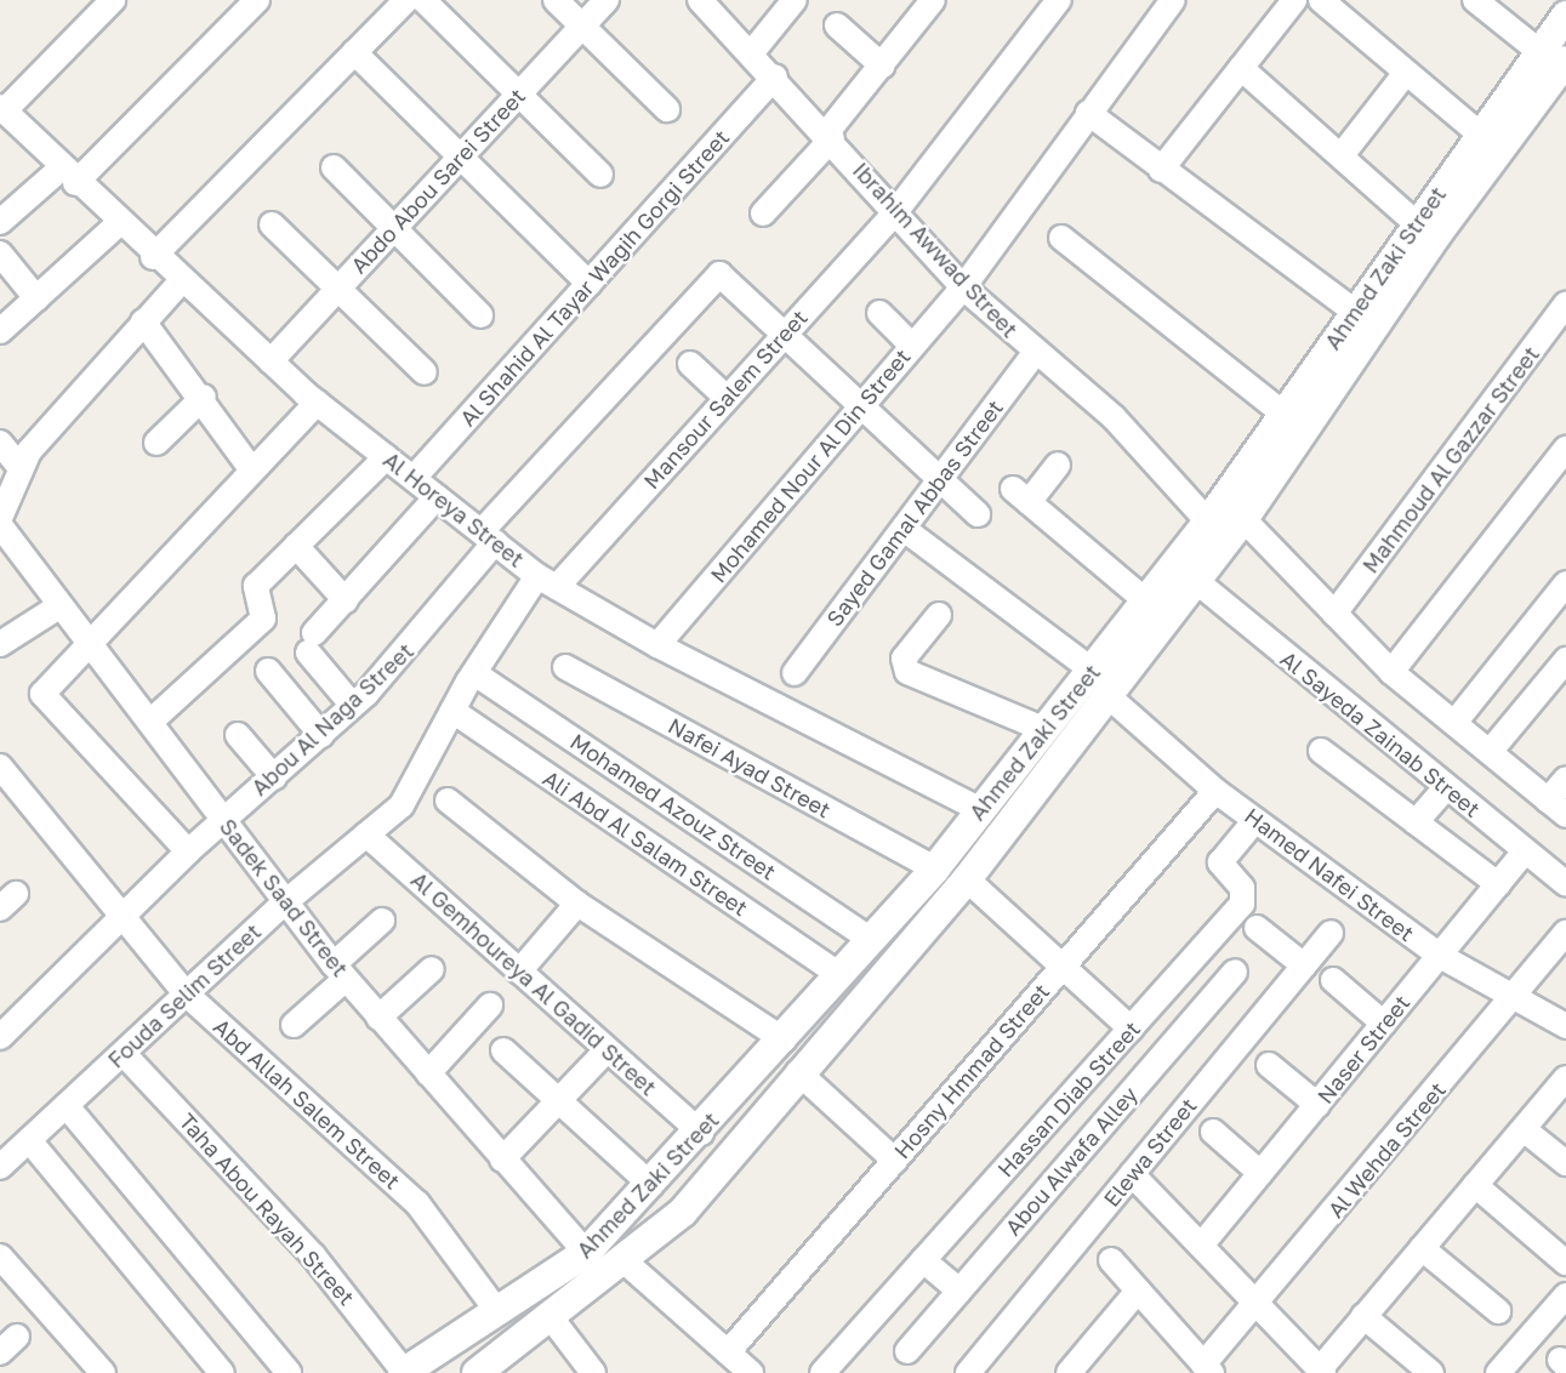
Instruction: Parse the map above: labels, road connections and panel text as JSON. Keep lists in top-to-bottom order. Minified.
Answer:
{"streets":{"street":["Abdo Abou Sarei Street","Ibrahim Awwad Street","Ahmed Zaki Street","Al Shahid Al Tayar Wagih Gorgi Street","Mansour Salem Street","Mahmoud Al Gazzar Street","Mohamed Nour Al Din Street","Al Horeya Street","Sayed Gamal Abbas Street","Abou Al Naga Street","Al Sayeda Zainab Street","Nafei Ayad Street","Mohamed Azouz Street","Ali Abd Al Salam Street","Hamed Nafei Street","Sadek Saad Street","Al Gemhoureya Al Gadid Street","Fouda Selim Street","Naser Street","Hosny Hmmad Street","Hassan Diab Street","Abd Allah Salem Street","Al Wehda Street","Elewa Street","Abou Alwafa Alley","Taha Abou Rayah Street"]},"crossings":[["Abdo Abou Sarei Street","Al Horeya Street"],["Ibrahim Awwad Street","Ahmed Zaki Street"],["Ibrahim Awwad Street","Al Shahid Al Tayar Wagih Gorgi Street"],["Ibrahim Awwad Street","Mansour Salem Street"],["Ibrahim Awwad Street","Mohamed Nour Al Din Street"],["Ibrahim Awwad Street","Sayed Gamal Abbas Street"],["Ahmed Zaki Street","Al Horeya Street"],["Ahmed Zaki Street","Al Sayeda Zainab Street"],["Ahmed Zaki Street","Nafei Ayad Street"],["Ahmed Zaki Street","Mohamed Azouz Street"],["Ahmed Zaki Street","Ali Abd Al Salam Street"],["Ahmed Zaki Street","Hamed Nafei Street"],["Ahmed Zaki Street","Sadek Saad Street"],["Ahmed Zaki Street","Al Gemhoureya Al Gadid Street"],["Ahmed Zaki Street","Abd Allah Salem Street"],["Ahmed Zaki Street","Taha Abou Rayah Street"],["Al Shahid Al Tayar Wagih Gorgi Street","Al Horeya Street"],["Mansour Salem Street","Al Horeya Street"],["Mansour Salem Street","Abou Al Naga Street"],["Mansour Salem Street","Fouda Selim Street"],["Mohamed Nour Al Din Street","Al Horeya Street"],["Al Horeya Street","Abou Al Naga Street"],["Al Horeya Street","Fouda Selim Street"],["Abou Al Naga Street","Sadek Saad Street"],["Abou Al Naga Street","Abd Allah Salem Street"],["Al Sayeda Zainab Street","Naser Street"],["Mohamed Azouz Street","Fouda Selim Street"],["Ali Abd Al Salam Street","Fouda Selim Street"],["Hamed Nafei Street","Naser Street"],["Hamed Nafei Street","Hosny Hmmad Street"],["Hamed Nafei Street","Hassan Diab Street"],["Hamed Nafei Street","Al Wehda Street"],["Sadek Saad Street","Fouda Selim Street"],["Al Gemhoureya Al Gadid Street","Fouda Selim Street"],["Fouda Selim Street","Abd Allah Salem Street"],["Fouda Selim Street","Taha Abou Rayah Street"]]}
